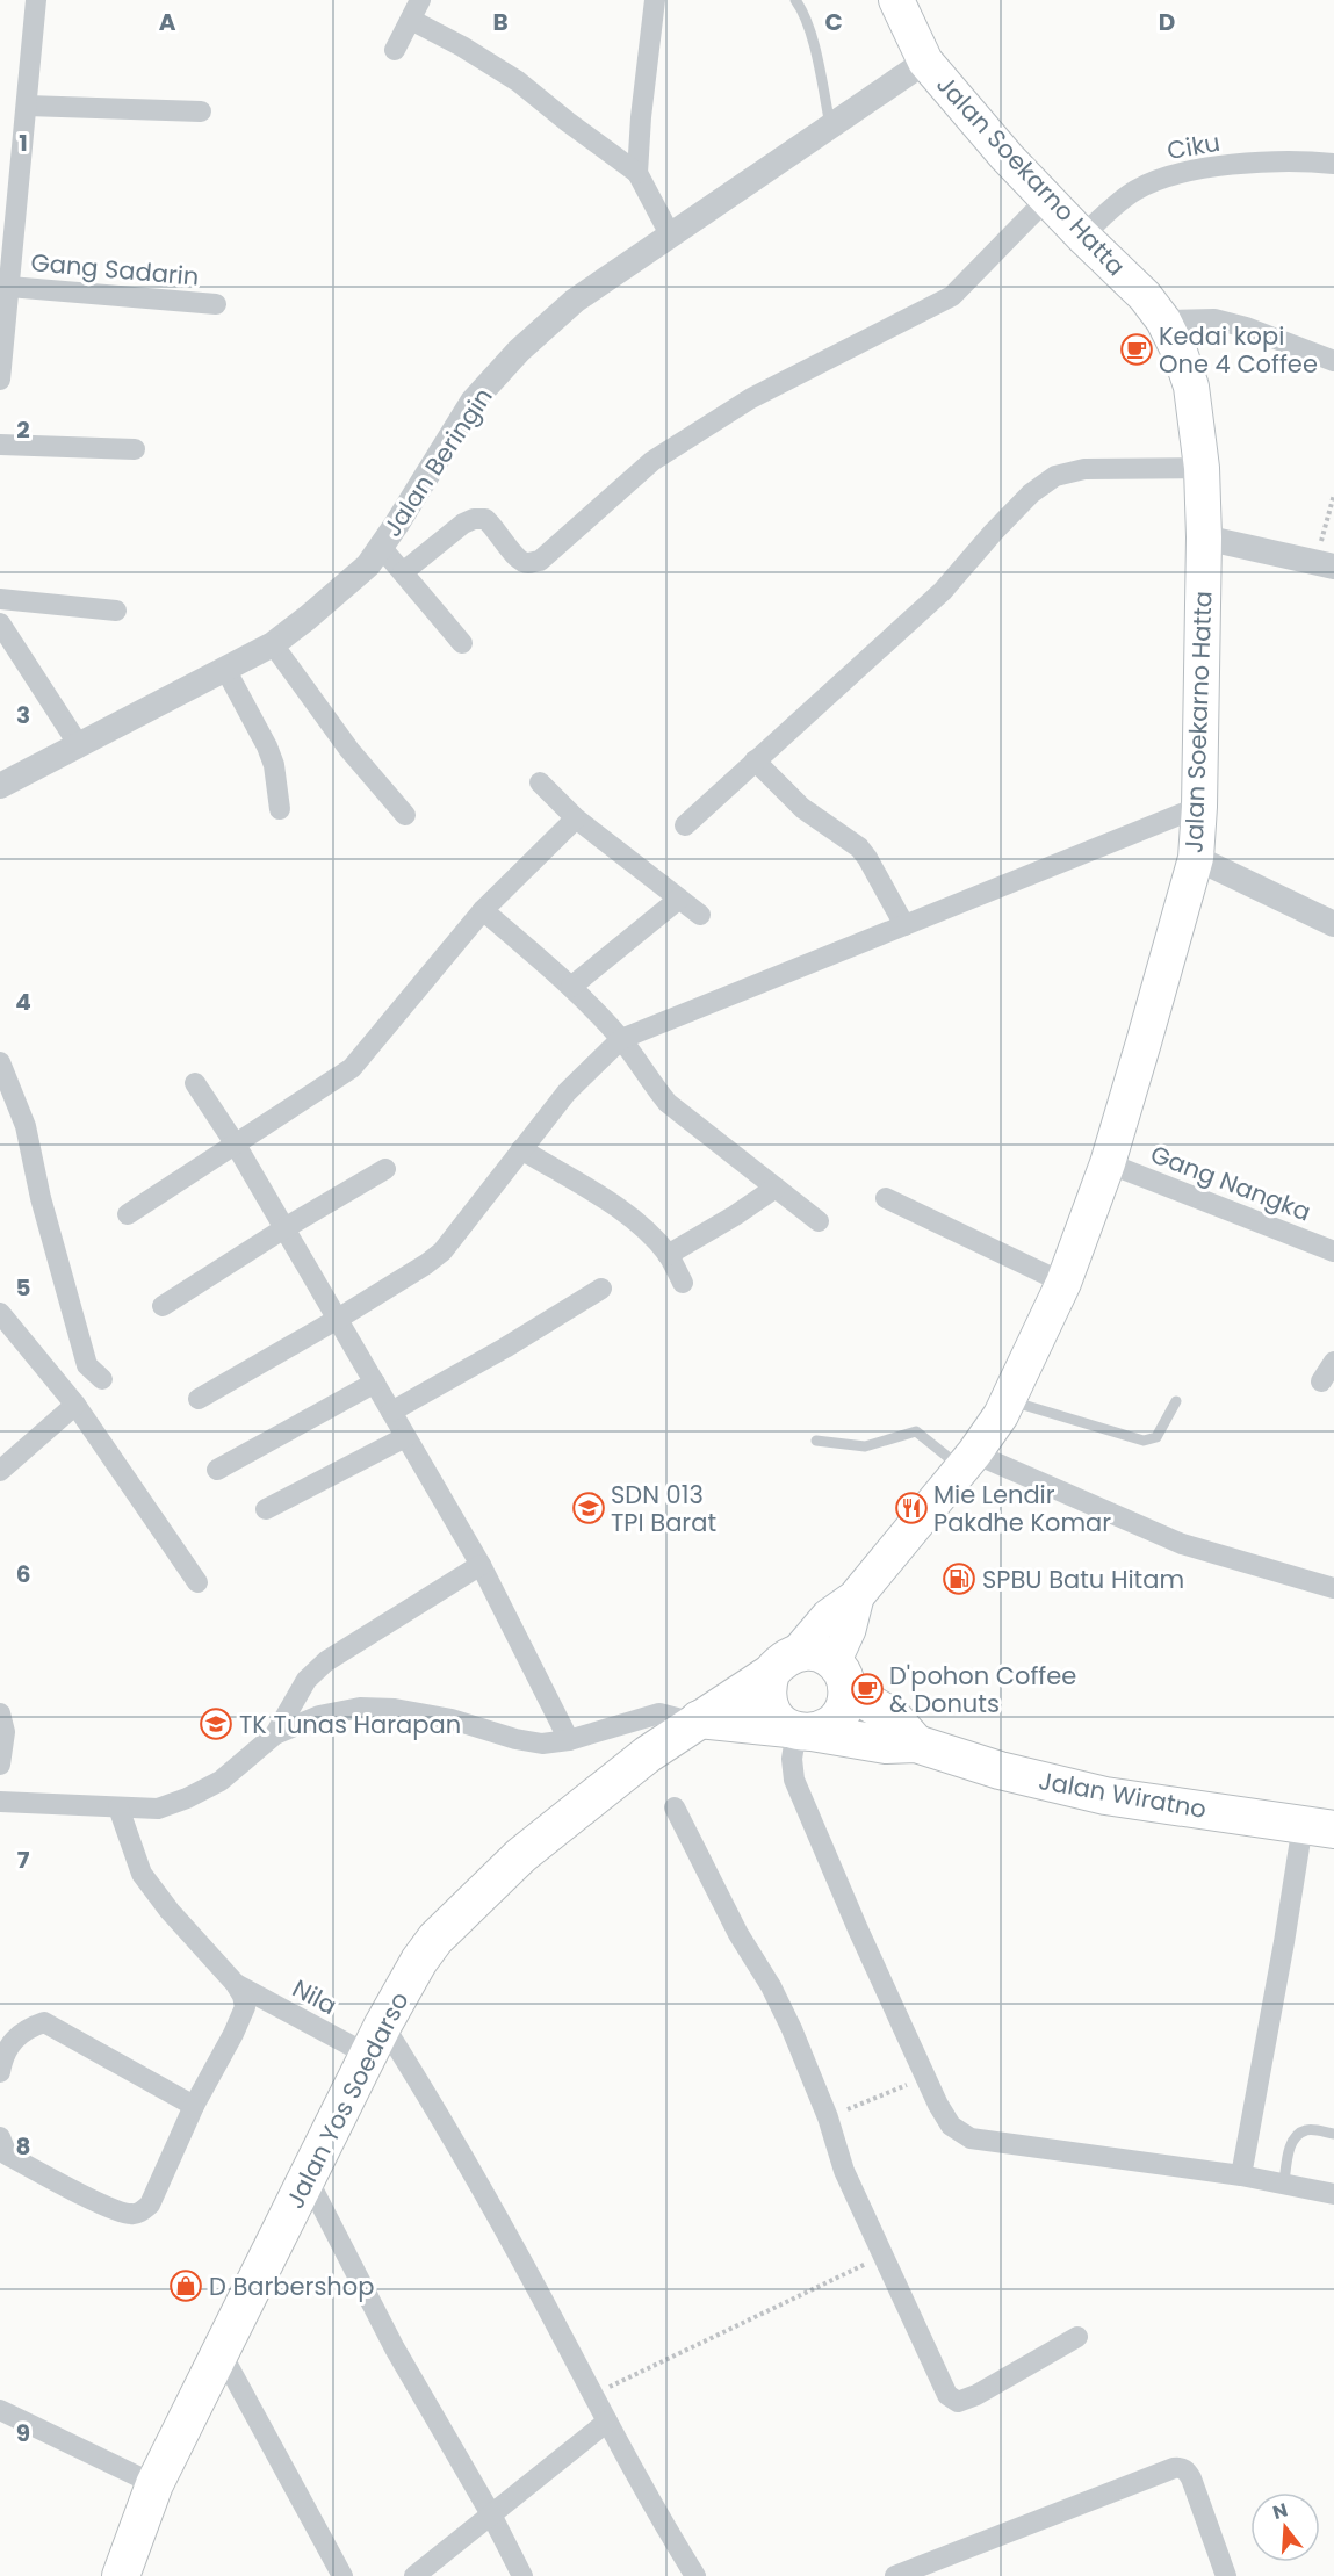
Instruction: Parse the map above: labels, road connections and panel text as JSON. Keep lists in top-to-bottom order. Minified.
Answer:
{"streets":{"highway":["Jalan Wiratno","Jalan Yos Soedarso"],"main road":["Jalan Soekarno Hatta"],"street":["Ciku","Gang Sadarin","Jalan Beringin","Gang Nangka","Nila"]},"crossings":[["Ciku","Jalan Soekarno Hatta"],["Jalan Soekarno Hatta","Jalan Beringin"],["Jalan Soekarno Hatta","Gang Nangka"],["Jalan Soekarno Hatta","Jalan Wiratno"],["Jalan Soekarno Hatta","Jalan Yos Soedarso"],["Jalan Wiratno","Jalan Yos Soedarso"],["Nila","Jalan Yos Soedarso"]],"places":{"cafe":["Kedai kopi One 4 Coffee","D'pohon Coffee & Donuts"],"school or university":["SDN 013 TPI Barat","TK Tunas Harapan"],"restaurant":["Mie Lendir Pakdhe Komar"],"fuel station":["SPBU Batu Hitam"],"shop":["D Barbershop"]},"north":"top","grid":{"columns":["A","B","C","D"],"rows":["1","2","3","4","5","6","7","8","9"]}}
